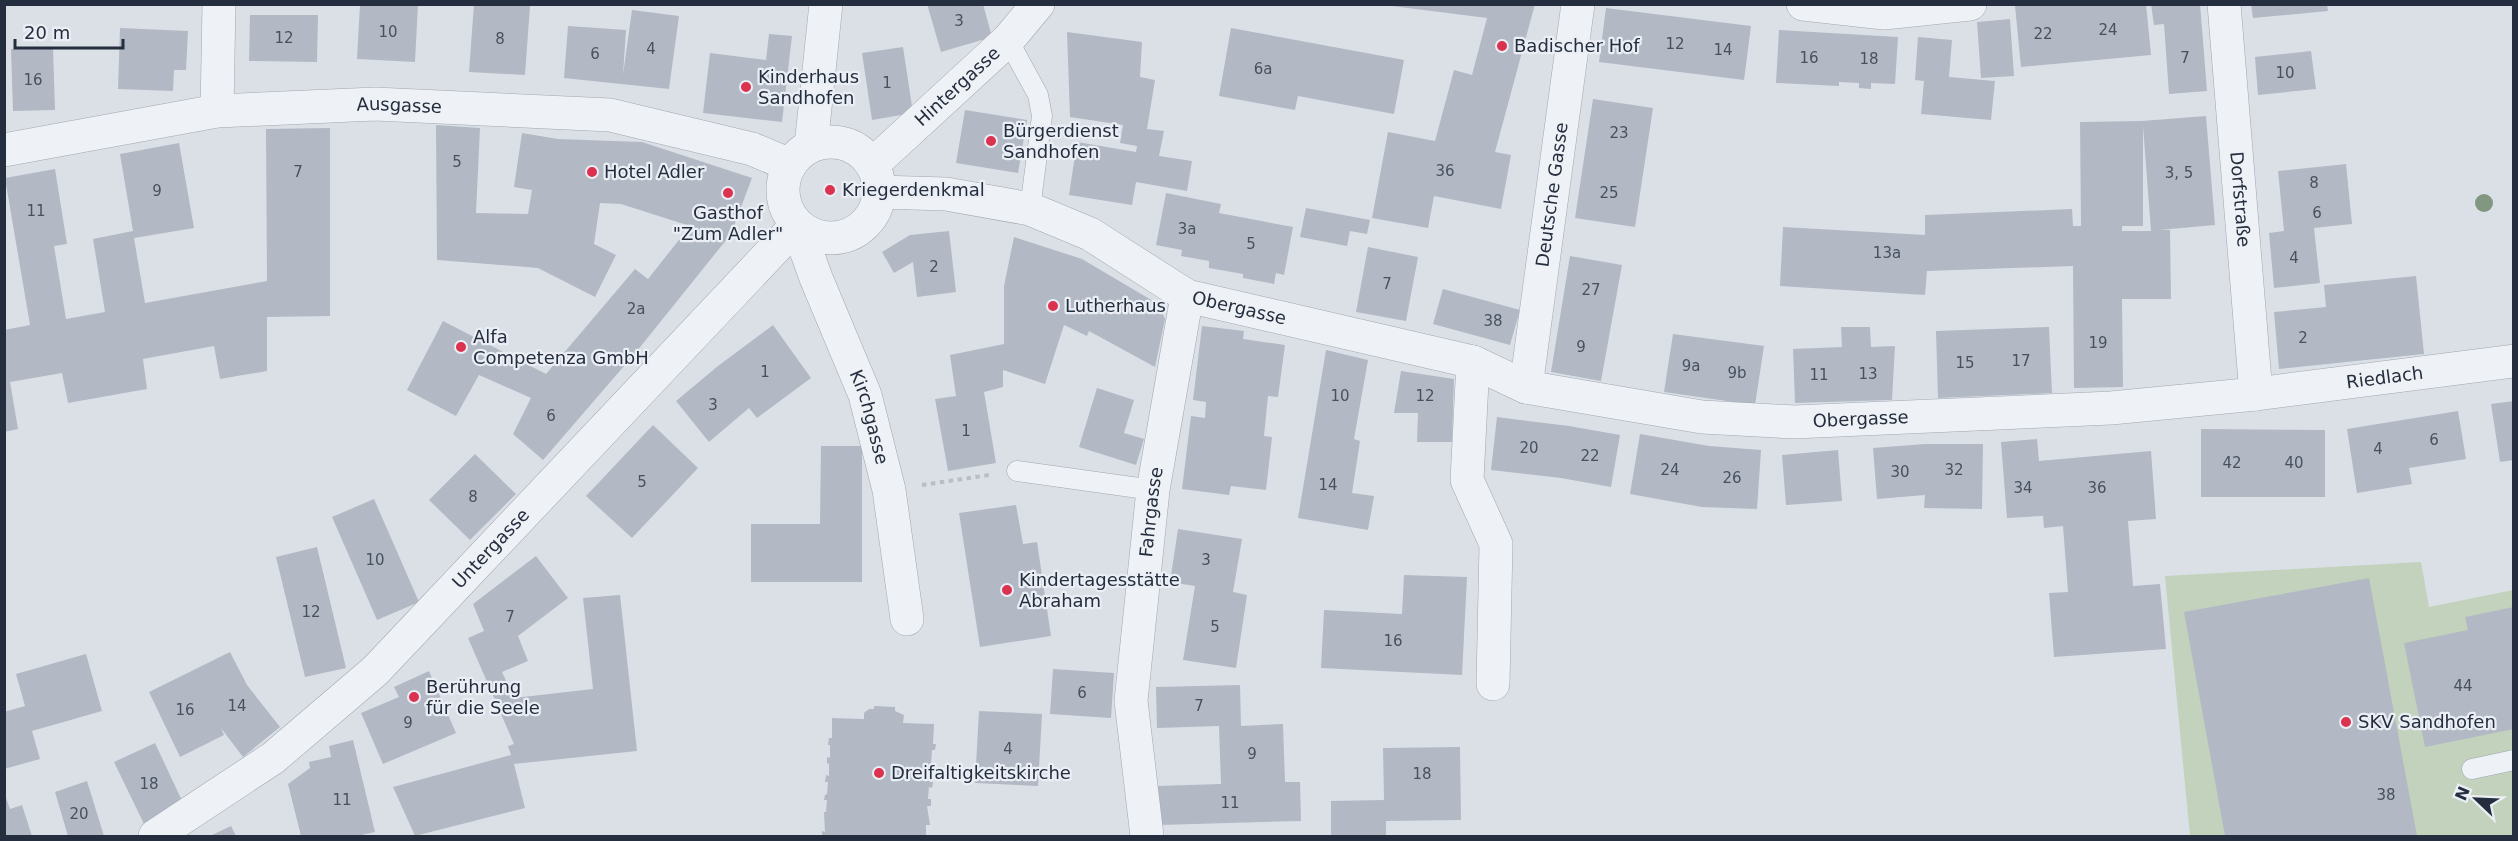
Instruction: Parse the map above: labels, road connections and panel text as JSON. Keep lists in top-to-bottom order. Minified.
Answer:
{"streets":{"street":["Hintergasse","Ausgasse","Deutsche Gasse","Dorfstraße","Obergasse","Riedlach","Kirchgasse","Fahrgasse","Untergasse"]},"crossings":[["Hintergasse","Ausgasse"],["Hintergasse","Obergasse"],["Hintergasse","Kirchgasse"],["Hintergasse","Untergasse"],["Ausgasse","Obergasse"],["Ausgasse","Kirchgasse"],["Ausgasse","Untergasse"],["Deutsche Gasse","Obergasse"],["Dorfstraße","Obergasse"],["Dorfstraße","Riedlach"],["Obergasse","Riedlach"],["Obergasse","Kirchgasse"],["Obergasse","Fahrgasse"],["Obergasse","Untergasse"],["Kirchgasse","Untergasse"]],"places":["Badischer Hof","Kinderhaus Sandhofen","Bürgerdienst Sandhofen","Hotel Adler","Kriegerdenkmal","Gasthof \"Zum Adler\"","Lutherhaus","Alfa Competenza GmbH","Kindertagesstätte Abraham","Berührung für die Seele","SKV Sandhofen","Dreifaltigkeitskirche"],"house_numbers":["3","24","10","22","12","8","12","4","14","6","16","7","18","6a","10","16","1","23","5","36","7","3, 5","8","9","25","11","6","3a","5","13a","4","2","7","27","2a","38","2","19","9","17","15","9a","1","9b","13","11","10","12","3","6","1","6","20","4","22","42","40","24","32","30","26","5","14","34","36","8","10","3","12","7","5","16","44","6","14","7","16","9","4","9","18","18","38","11","11","20"],"scale_bar":"20 m","north":"top left"}
